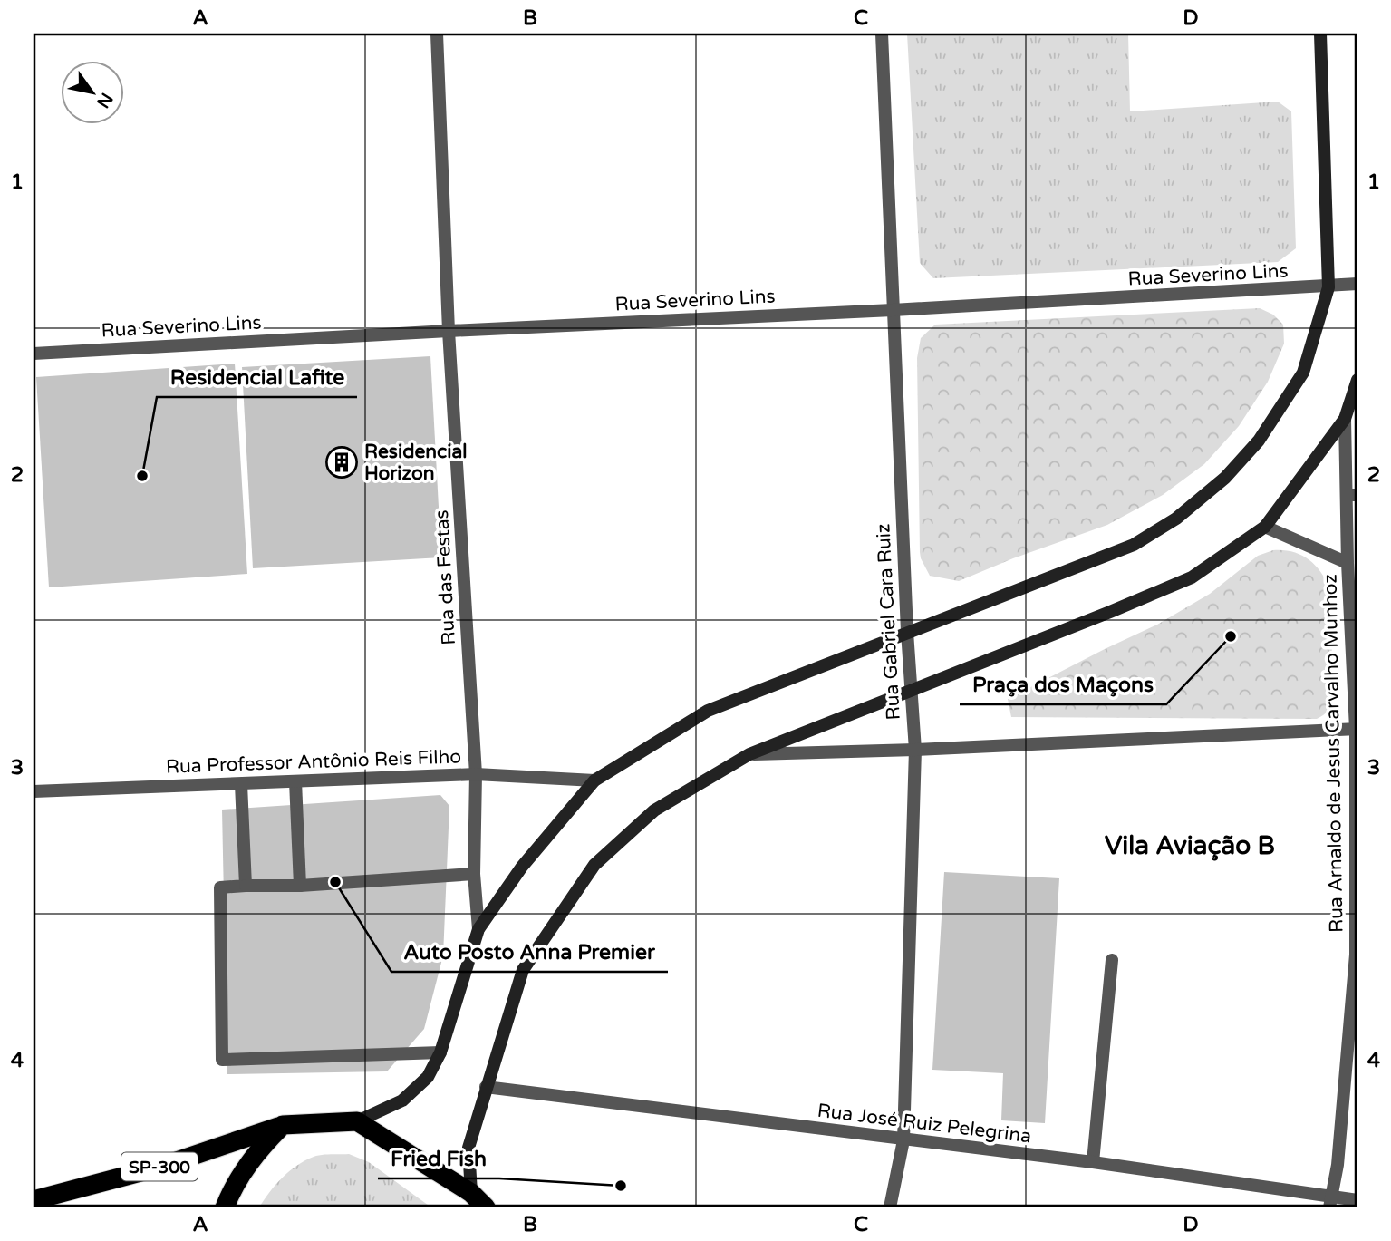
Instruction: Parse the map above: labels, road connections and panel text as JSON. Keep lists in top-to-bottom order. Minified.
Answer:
{"streets":{"highway":["SP-300"],"street":["Rua Severino Lins","Rua das Festas","Rua Gabriel Cara Ruiz","Rua Arnaldo de Jesus Carvalho Munhoz","Rua Professor Antônio Reis Filho","Rua José Ruiz Pelegrina"]},"crossings":[["Rua Severino Lins","Rua das Festas"],["Rua Severino Lins","Rua Gabriel Cara Ruiz"],["Rua das Festas","Rua Professor Antônio Reis Filho"],["Rua Gabriel Cara Ruiz","Rua José Ruiz Pelegrina"],["Rua Arnaldo de Jesus Carvalho Munhoz","Rua José Ruiz Pelegrina"]],"districts":["Vila Aviação B"],"places":{"building":["Residencial Horizon"],"other":["Residencial Lafite","Praça dos Maçons","Auto Posto Anna Premier","Fried Fish"]},"north":"bottom right","grid":{"columns":["A","B","C","D"],"rows":["1","2","3","4"]}}
